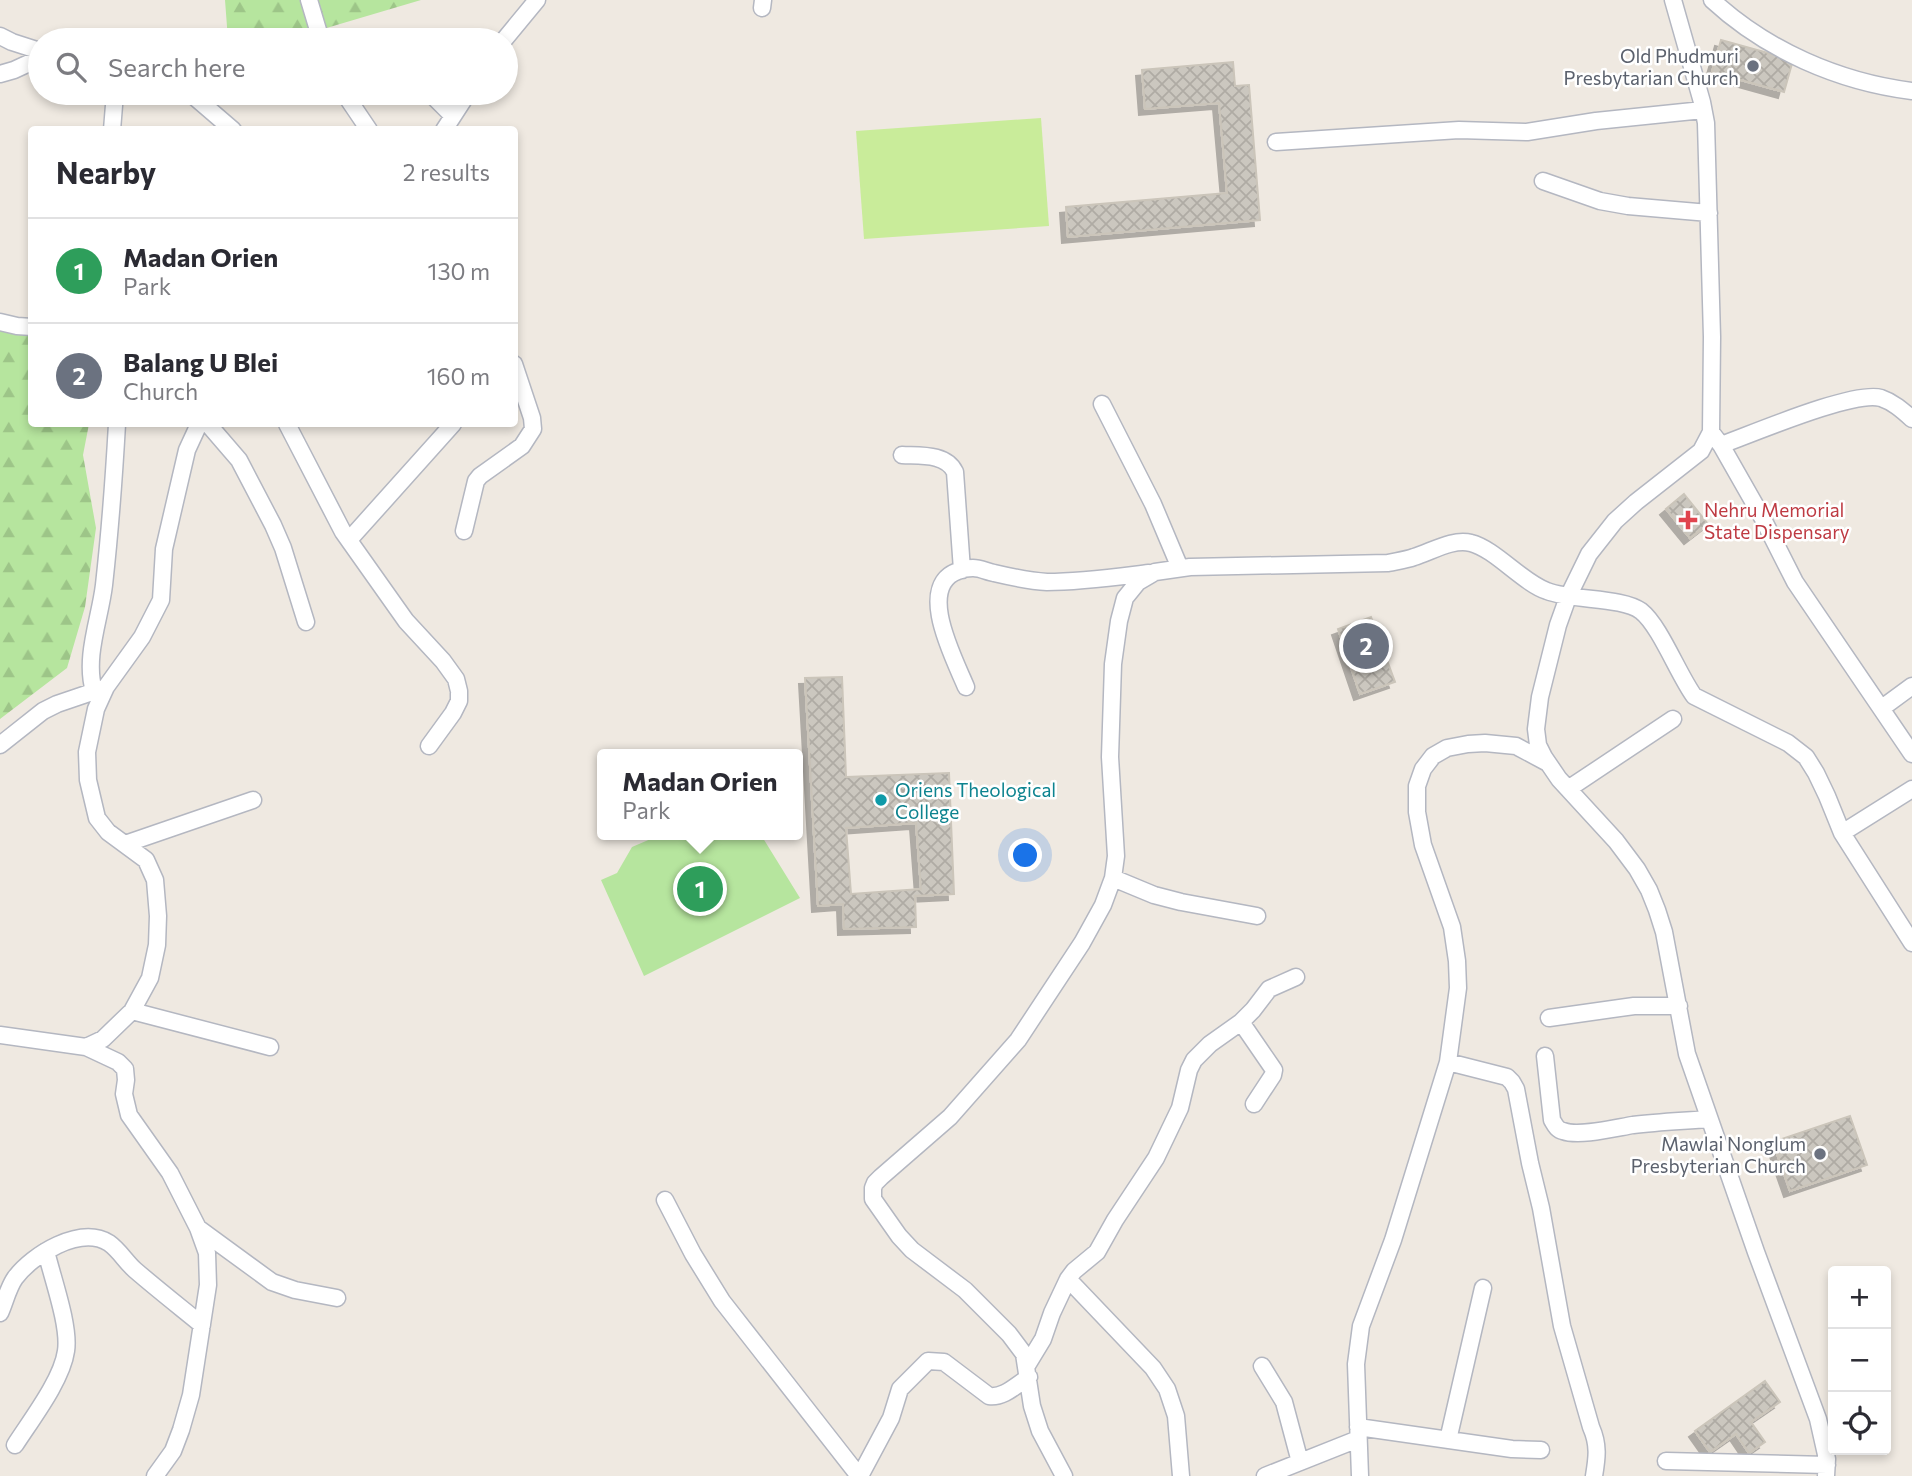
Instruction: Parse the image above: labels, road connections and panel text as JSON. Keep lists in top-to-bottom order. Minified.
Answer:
{"places":{"other":["Old Phudmuri Presbytarian Church","Oriens Theological College","Mawlai Nonglum Presbyterian Church"],"health":["Nehru Memorial State Dispensary"]},"page":{"search":"Search here","heading":["Nearby","2 results"],"list":[{"mark":"1","name":"Madan Orien","note":"Park","value":"130 m"},{"mark":"2","name":"Balang U Blei","note":"Church","value":"160 m"}],"pins":["2","1"],"popup":["Madan Orien","Park"],"map_buttons":["+","−"]}}
